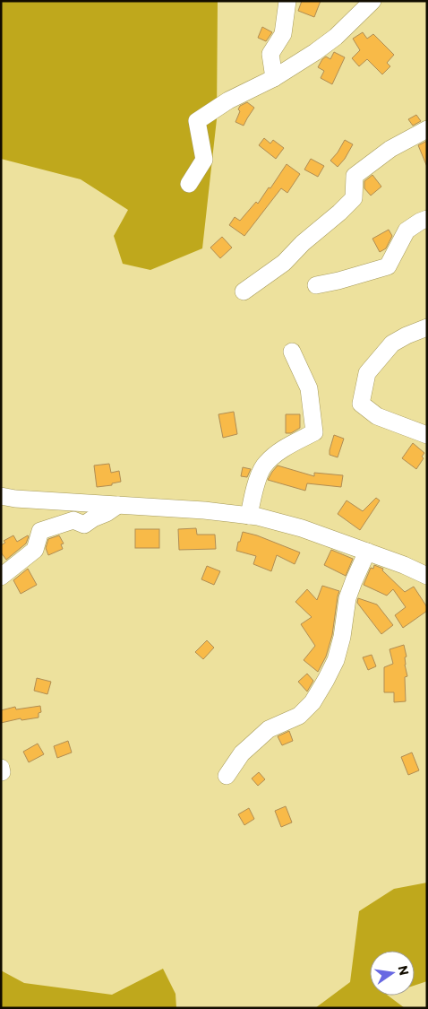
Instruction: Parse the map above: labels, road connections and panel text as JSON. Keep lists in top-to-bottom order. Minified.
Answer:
{"north":"right"}
